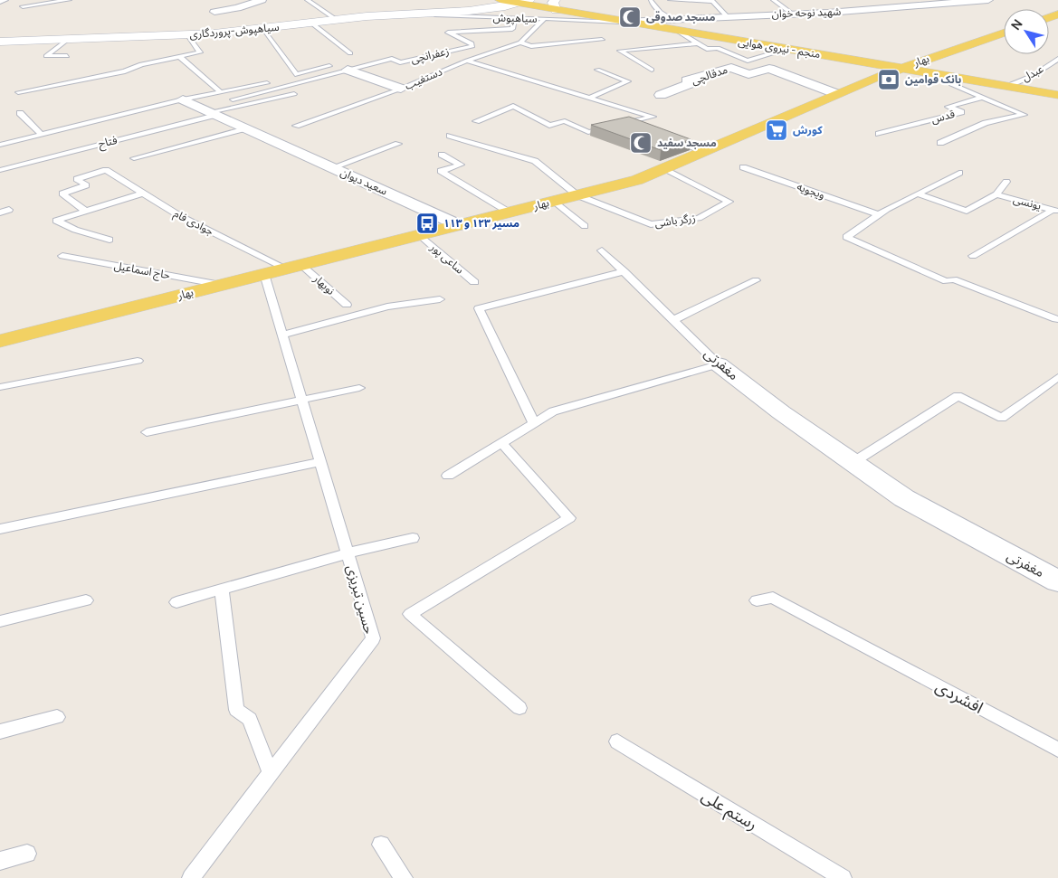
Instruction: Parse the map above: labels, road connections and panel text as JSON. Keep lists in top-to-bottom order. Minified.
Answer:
{"streets":{"main road":["منجم - نیروی هوایی","بهار"],"street":["شهید نوحه خوان","سیاهپوش-پروردگاری","مدقالچی","سعید دیوان","مغفرتی"],"lane":["سیاهپوش","زعفرانچی","عبدل","دستغیب","قدس","فتاح","ویجویه","یونسی","زرگر باشی","جوادی فام","ساعی پور","حاج اسماعیل","نوبهار","حسین تبریزی","افشردی","رستم علی"]},"crossings":[["شهید نوحه خوان","سیاهپوش"],["شهید نوحه خوان","منجم - نیروی هوایی"],["سیاهپوش","سیاهپوش-پروردگاری"],["سیاهپوش","منجم - نیروی هوایی"],["سیاهپوش","زعفرانچی"],["سیاهپوش","دستغیب"],["سیاهپوش-پروردگاری","منجم - نیروی هوایی"],["منجم - نیروی هوایی","بهار"],["منجم - نیروی هوایی","عبدل"],["بهار","مدقالچی"],["بهار","سعید دیوان"],["بهار","زرگر باشی"],["بهار","جوادی فام"],["بهار","ساعی پور"],["بهار","حاج اسماعیل"],["بهار","نوبهار"],["بهار","حسین تبریزی"],["فتاح","سعید دیوان"],["جوادی فام","نوبهار"]],"places":{"mosque":["مسجد صدوقی","مسجد سفید"],"bank":["بانک قوامین"],"supermarket":["کورش"],"bus stop":["مسیر ۱۲۳ و ۱۱۳"]},"north":"top left"}
